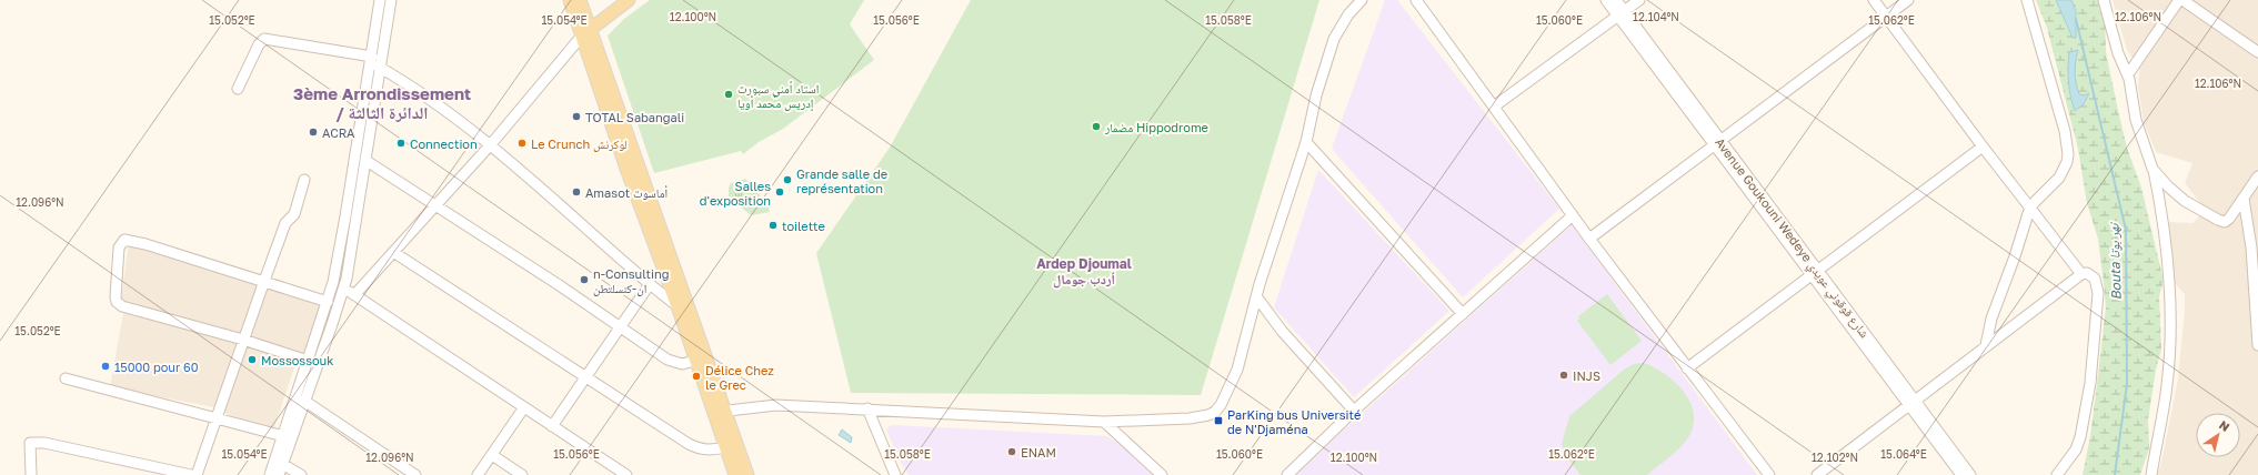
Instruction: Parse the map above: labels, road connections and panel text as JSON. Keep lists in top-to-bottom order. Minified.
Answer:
{"streets":{"street":["Avenue Goukouni Wedeye شارع قوقوني عويدي"]},"districts":["3ème Arrondissement / الدائرة الثالثة","Ardep Djoumal أردب جومال"],"water":["Bouta نهر بوتا"],"places":{"other":["استاد أمني سبورت إدريس محمد أويا","TOTAL Sabangali","مضمار Hippodrome","ACRA","Connection","Le Crunch لوكرنش","Grande salle de représentation","Amasot أماسوت","Salles d'exposition","toilette","n-Consulting ان-كنسلتطن","Mossossouk","15000 pour 60","INJS","Délice Chez le Grec","ENAM"],"transit":["ParKing bus Université de N'Djaména"]},"north":"top right","coordinates":["12.106°N","12.100°N","12.104°N","15.052°E","15.054°E","15.056°E","15.058°E","15.060°E","15.062°E","12.096°N","15.064°E","12.102°N"]}
